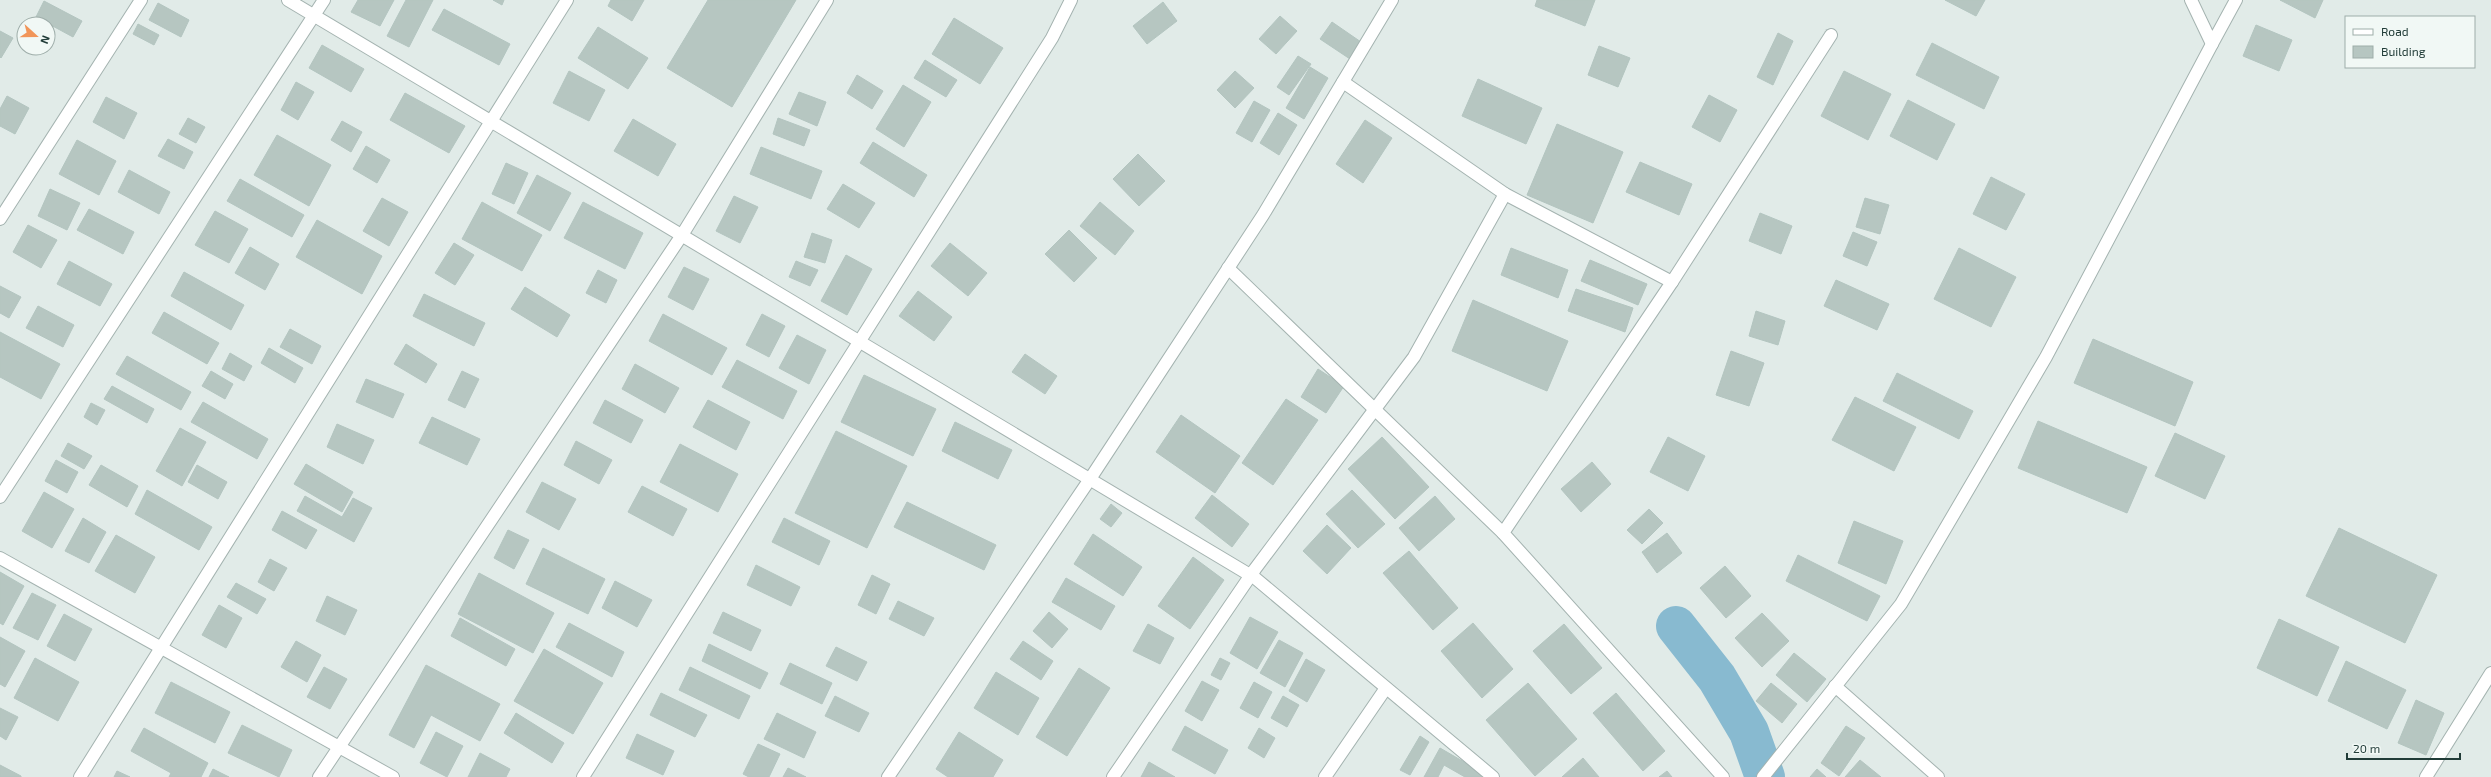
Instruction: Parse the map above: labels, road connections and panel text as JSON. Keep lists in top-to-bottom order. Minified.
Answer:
{"legend":["Road","Building"],"scale_bar":"20 m","north":"right"}
